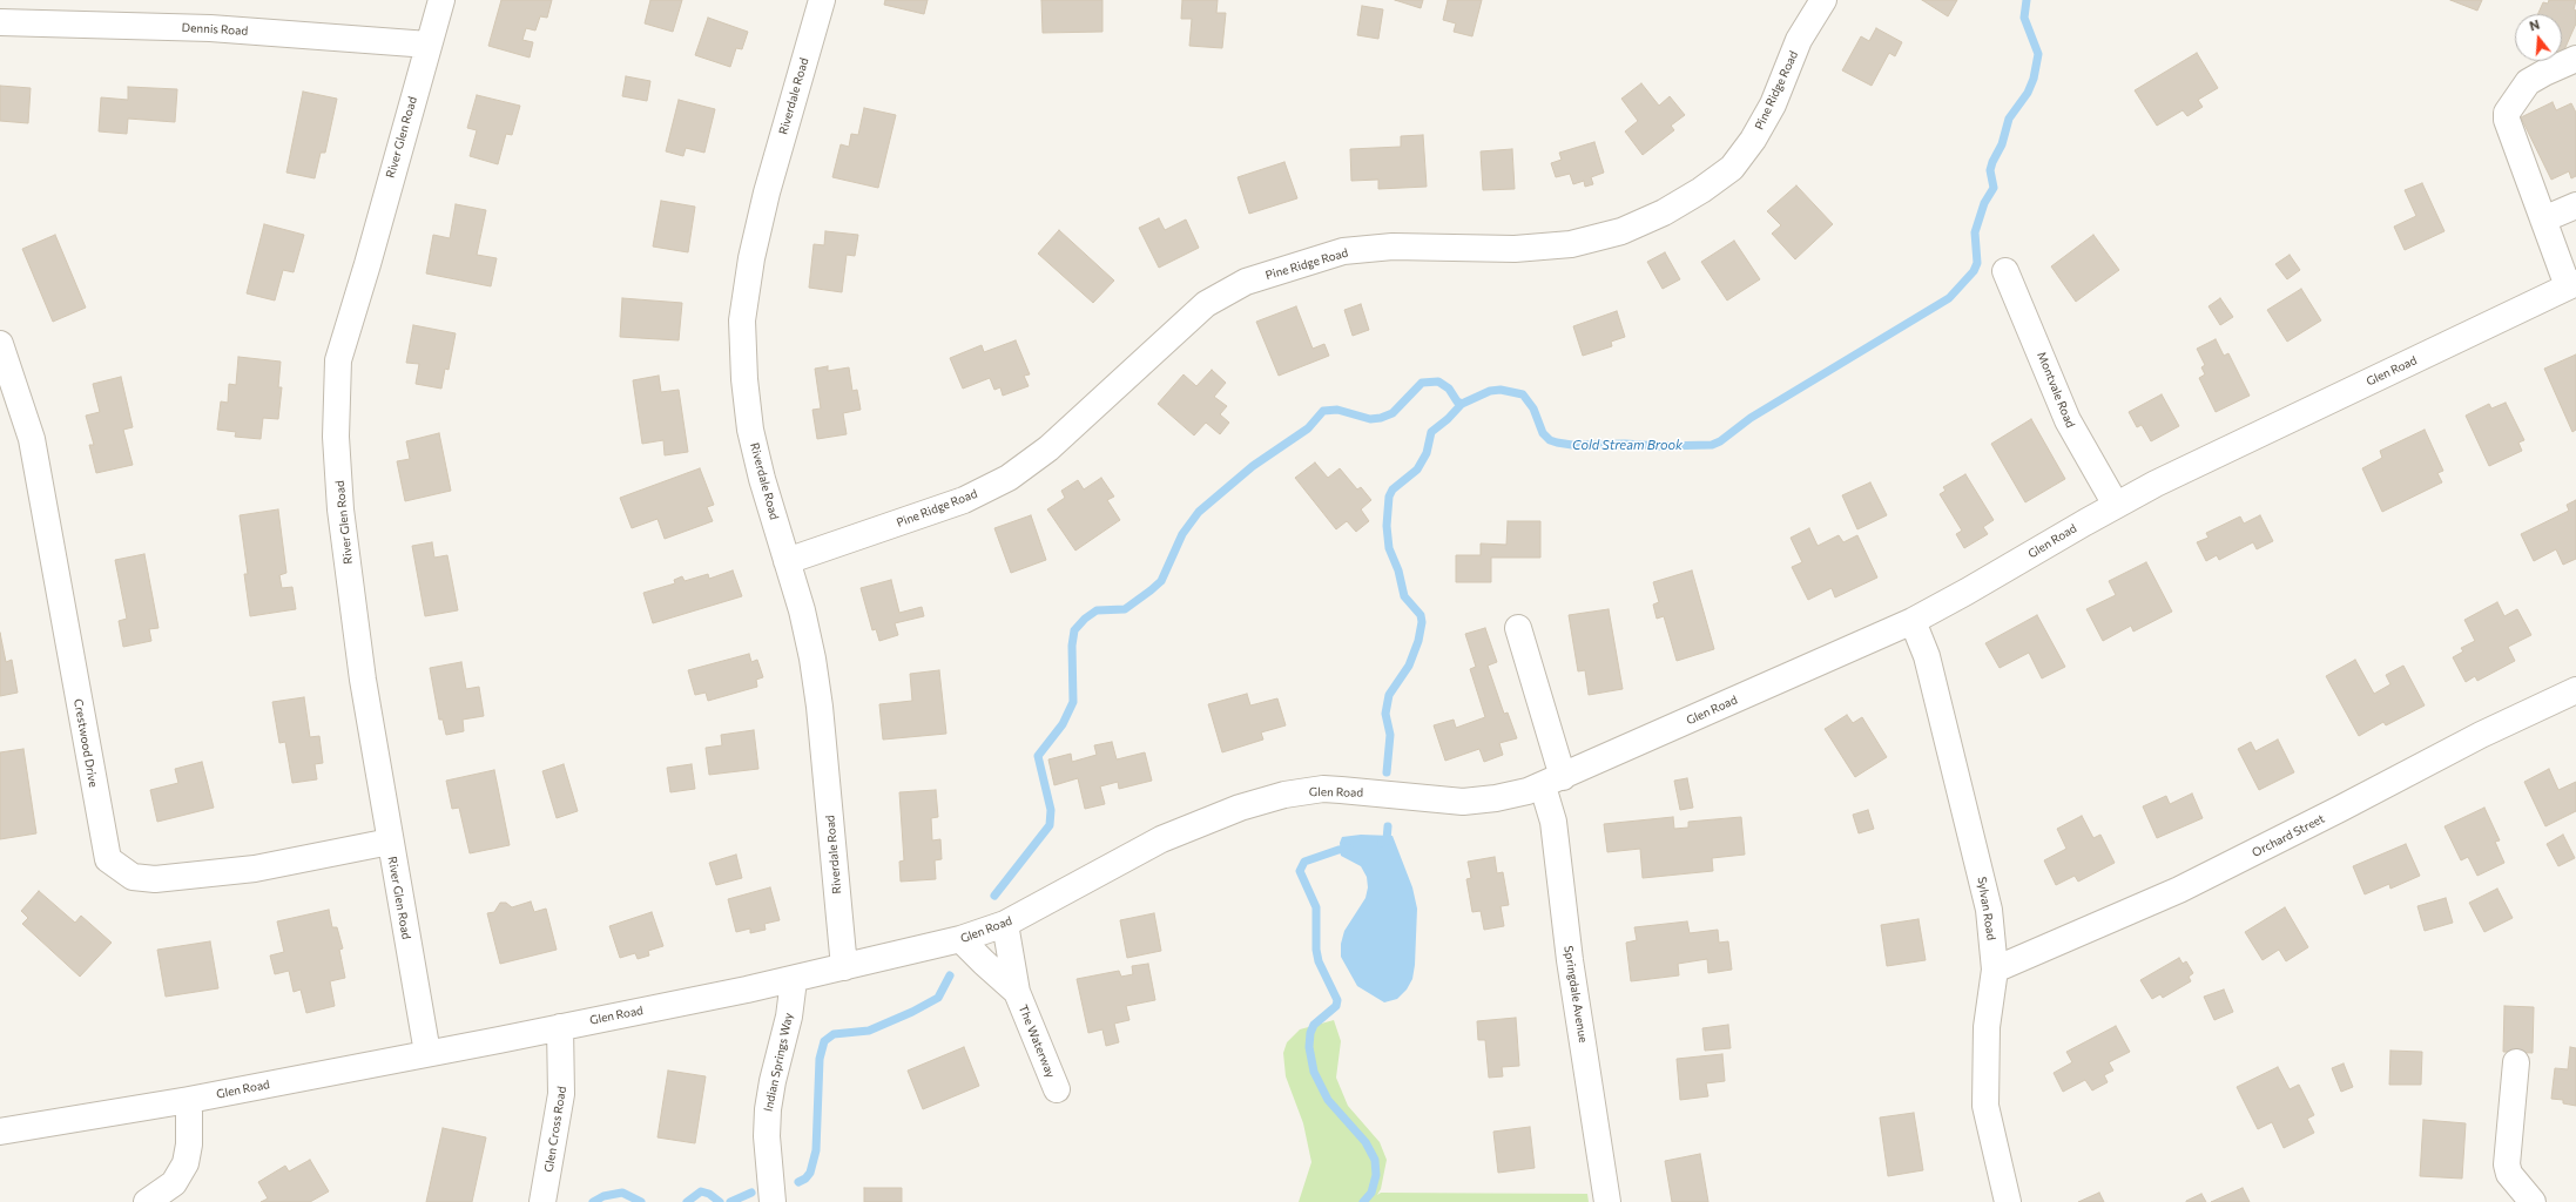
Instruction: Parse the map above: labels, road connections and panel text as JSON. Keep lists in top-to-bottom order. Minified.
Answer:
{"streets":{"street":["Dennis Road","Pine Ridge Road","Riverdale Road","River Glen Road","Glen Road","Montvale Road","Crestwood Drive","Orchard Street","Sylvan Road","Springdale Avenue","The Waterway","Indian Springs Way","Glen Cross Road"]},"crossings":[["Dennis Road","River Glen Road"],["Pine Ridge Road","Riverdale Road"],["Riverdale Road","Glen Road"],["River Glen Road","Glen Road"],["River Glen Road","Crestwood Drive"],["Glen Road","Montvale Road"],["Glen Road","Sylvan Road"],["Glen Road","Springdale Avenue"],["Glen Road","The Waterway"],["Glen Road","Indian Springs Way"],["Glen Road","Glen Cross Road"],["Orchard Street","Sylvan Road"]],"water":["Cold Stream Brook"],"north":"top"}
